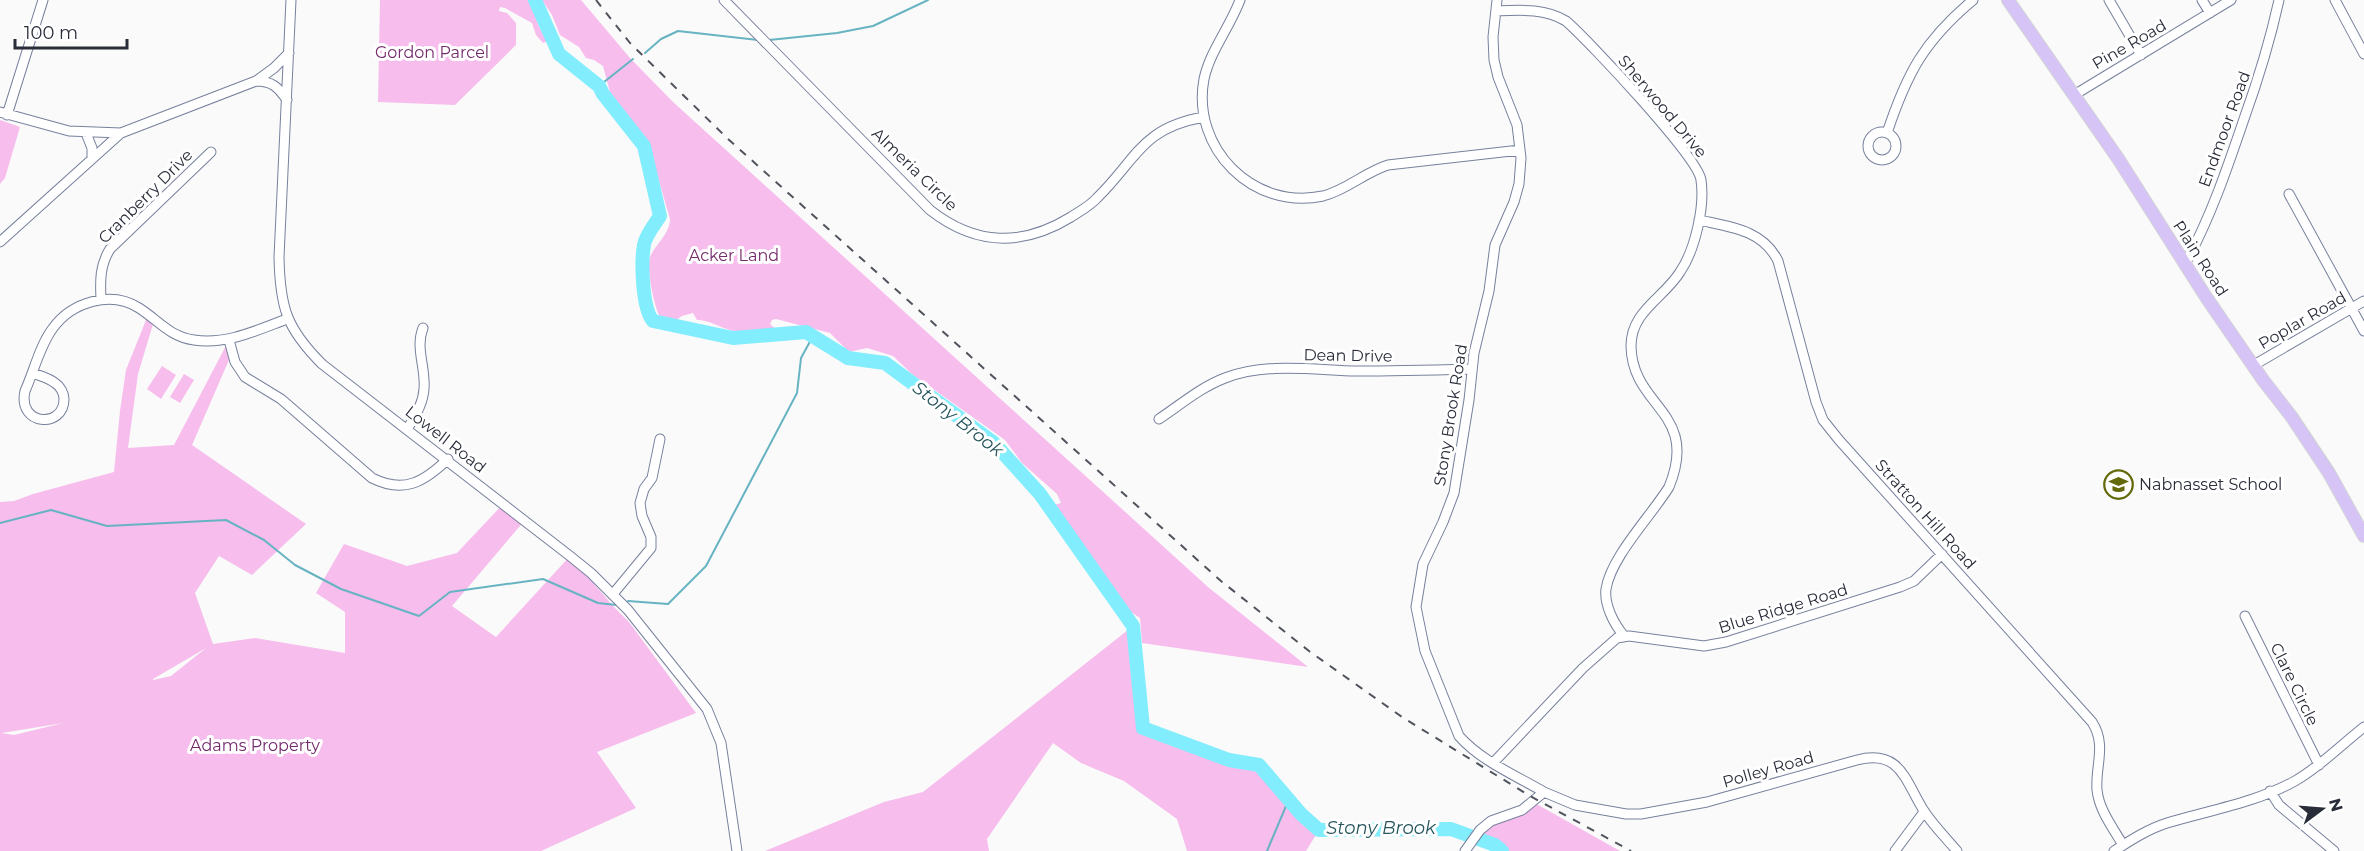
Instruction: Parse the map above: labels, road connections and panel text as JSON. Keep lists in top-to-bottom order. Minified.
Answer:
{"streets":{"main road":["Plain Road"],"street":["Pine Road","Sherwood Drive","Endmoor Road","Almeria Circle","Cranberry Drive","Poplar Road","Dean Drive","Stony Brook Road","Lowell Road","Stratton Hill Road","Blue Ridge Road","Clare Circle","Polley Road"]},"crossings":[["Pine Road","Plain Road"],["Sherwood Drive","Stony Brook Road"],["Sherwood Drive","Stratton Hill Road"],["Sherwood Drive","Blue Ridge Road"],["Endmoor Road","Plain Road"],["Plain Road","Poplar Road"],["Dean Drive","Stony Brook Road"],["Stony Brook Road","Polley Road"],["Stratton Hill Road","Blue Ridge Road"]],"water":["Stony Brook"],"parks":["Gordon Parcel","Acker Land","Adams Property"],"places":{"school or university":["Nabnasset School"]},"scale_bar":"100 m","north":"right"}
